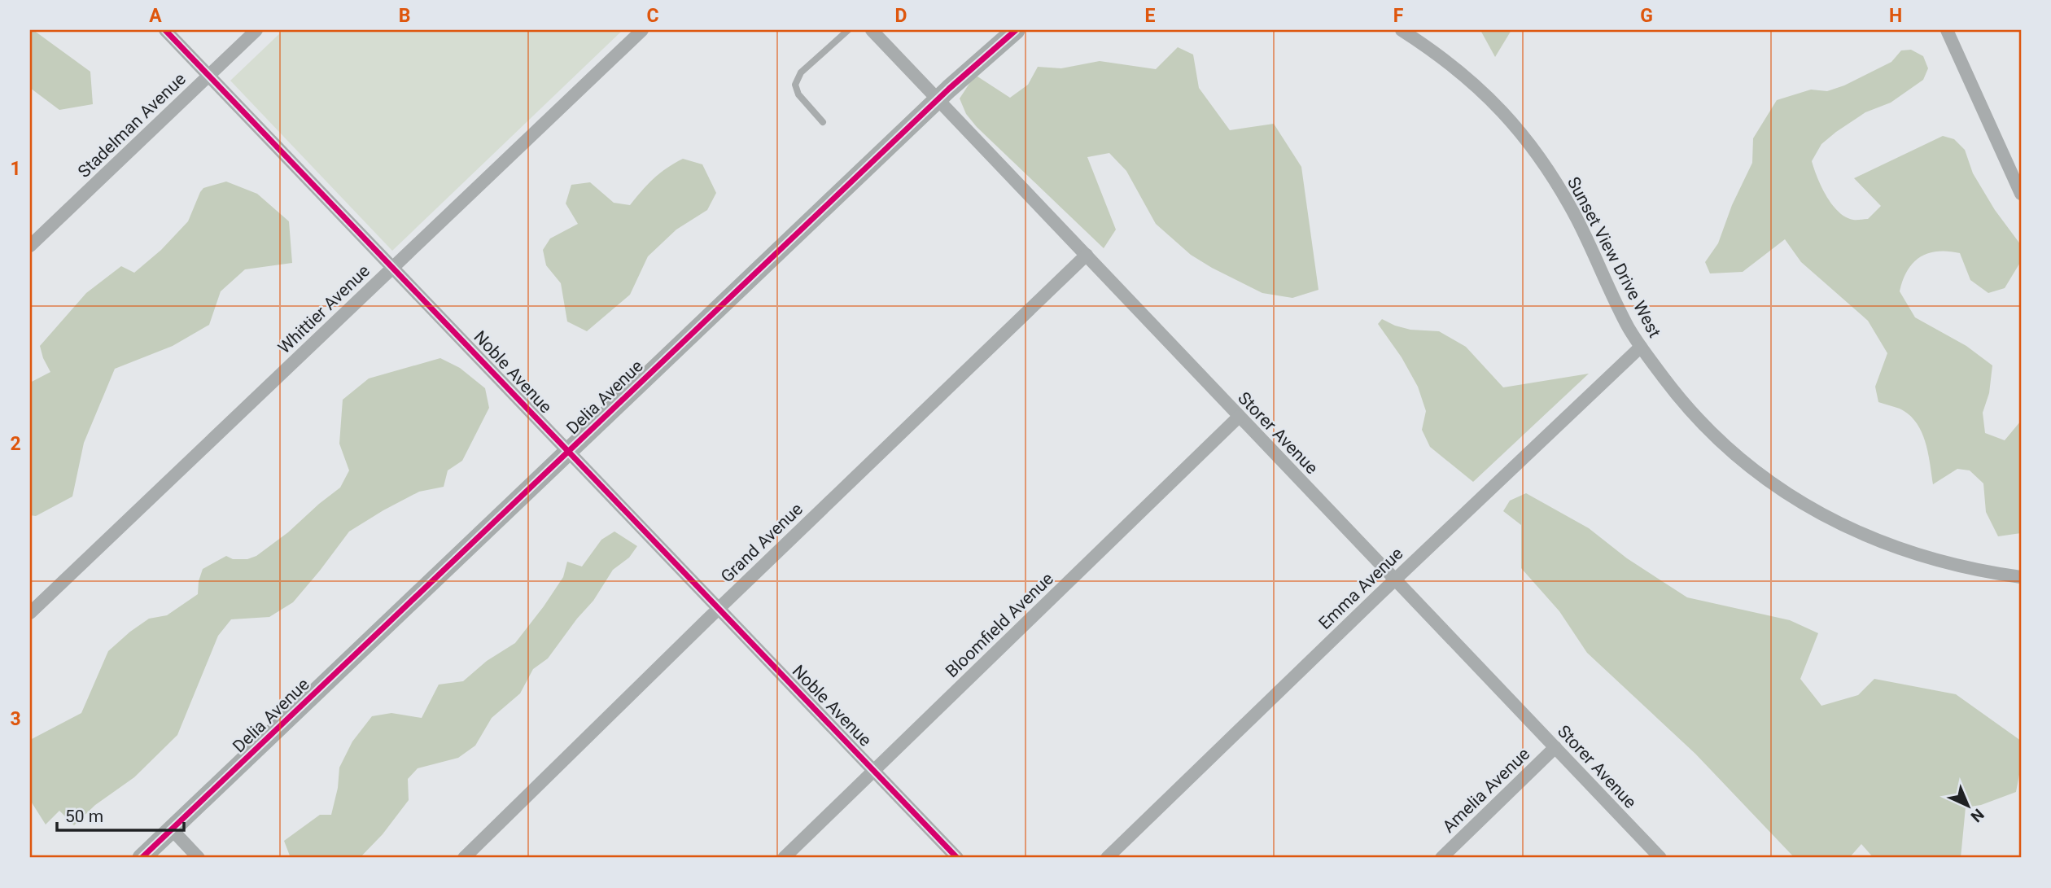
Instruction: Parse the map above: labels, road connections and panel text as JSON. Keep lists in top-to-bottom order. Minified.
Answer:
{"streets":{"street":["Stadelman Avenue","Sunset View Drive West","Whittier Avenue","Noble Avenue","Delia Avenue","Storer Avenue","Grand Avenue","Emma Avenue","Bloomfield Avenue","Amelia Avenue"]},"crossings":[["Stadelman Avenue","Noble Avenue"],["Sunset View Drive West","Emma Avenue"],["Whittier Avenue","Noble Avenue"],["Noble Avenue","Delia Avenue"],["Noble Avenue","Grand Avenue"],["Noble Avenue","Bloomfield Avenue"],["Delia Avenue","Storer Avenue"],["Storer Avenue","Grand Avenue"],["Storer Avenue","Emma Avenue"],["Storer Avenue","Bloomfield Avenue"],["Storer Avenue","Amelia Avenue"]],"scale_bar":"50 m","north":"bottom right","grid":{"columns":["A","B","C","D","E","F","G","H"],"rows":["1","2","3"]}}
